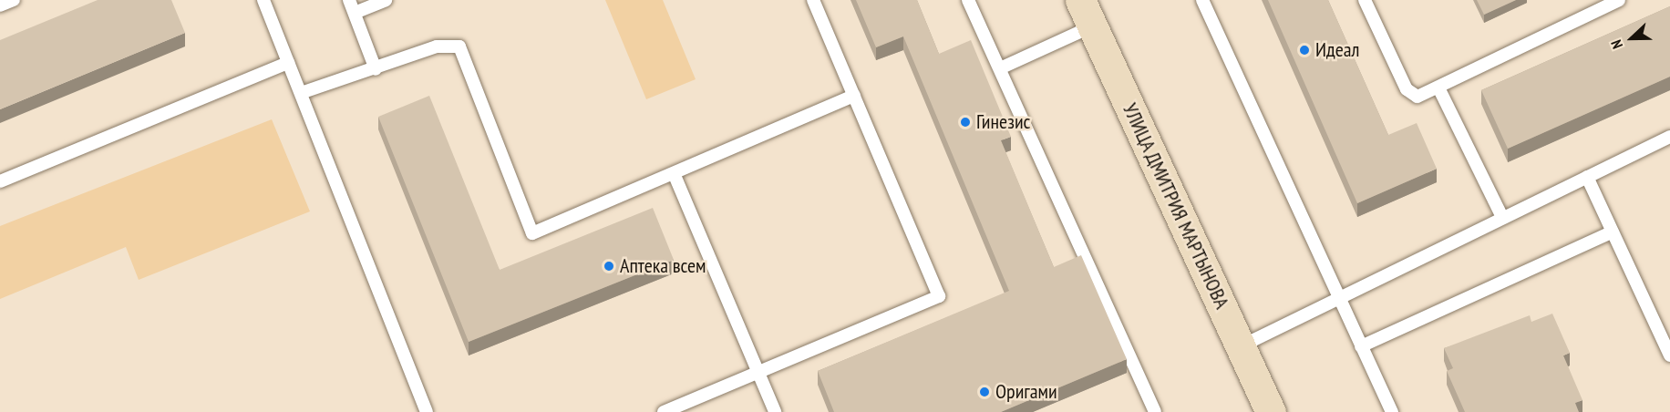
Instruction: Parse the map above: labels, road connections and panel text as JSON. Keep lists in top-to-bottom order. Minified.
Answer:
{"streets":{"street":["УЛИЦА ДМИТРИЯ МАРТЫНОВА"]},"places":["Идеал","Гинезис","Аптека всем","Оригами"],"north":"left"}
